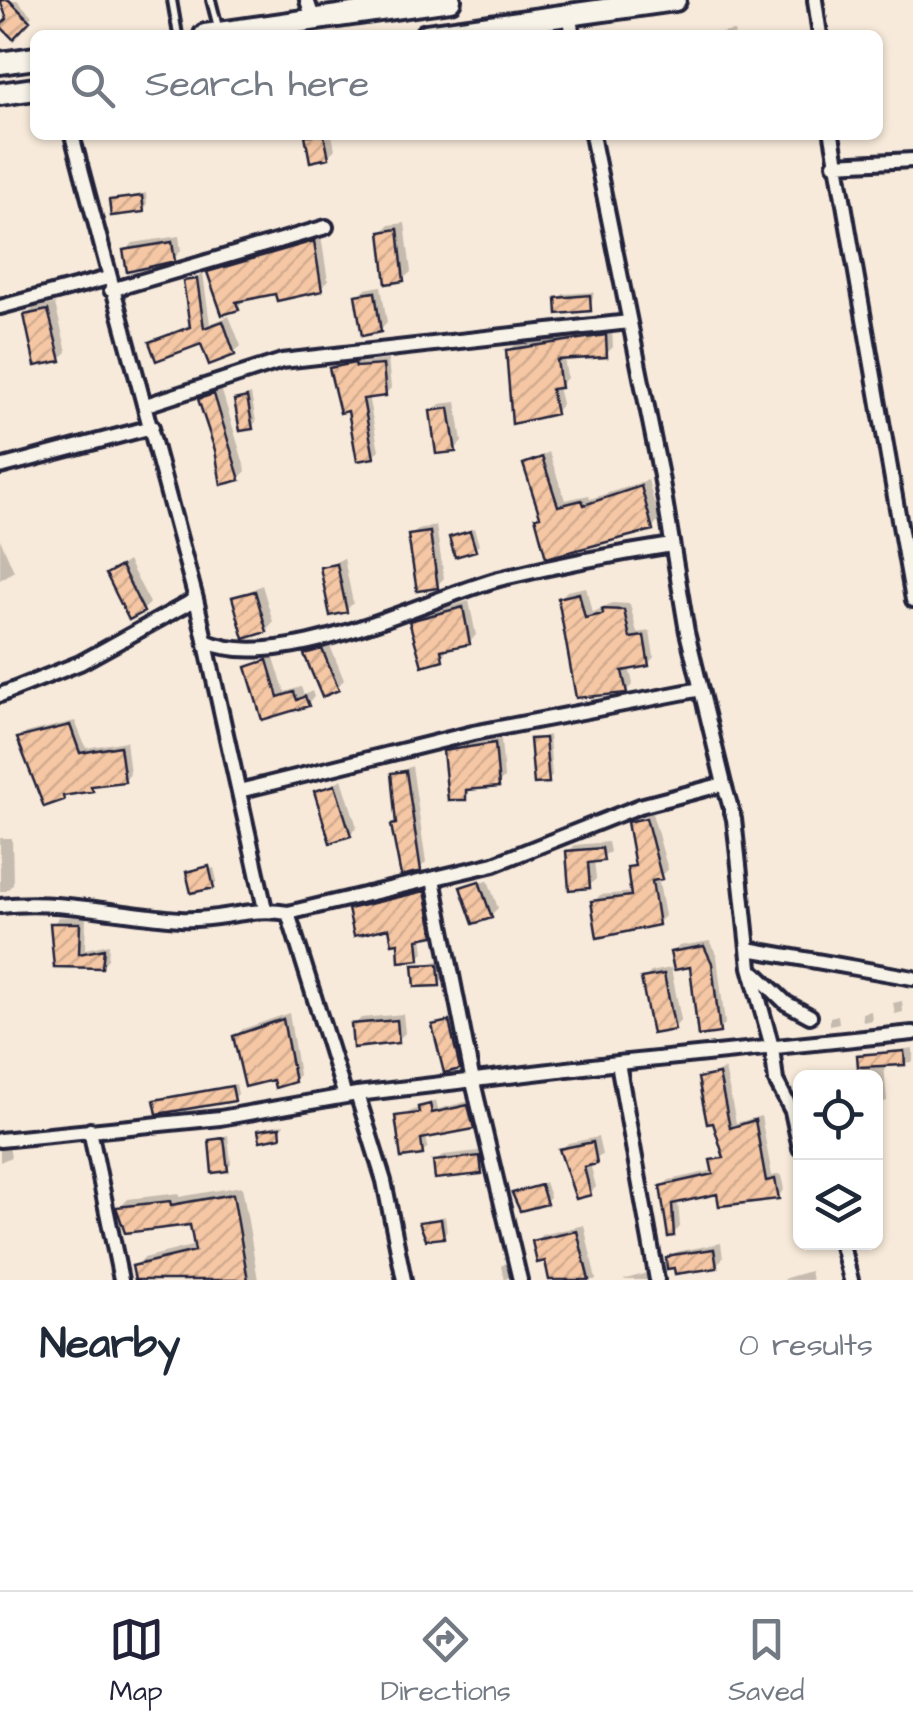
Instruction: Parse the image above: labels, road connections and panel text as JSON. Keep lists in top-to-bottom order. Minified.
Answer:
{"page":{"search":"Search here","heading":["Nearby","0 results"],"nav":["Map","Directions","Saved"]}}
